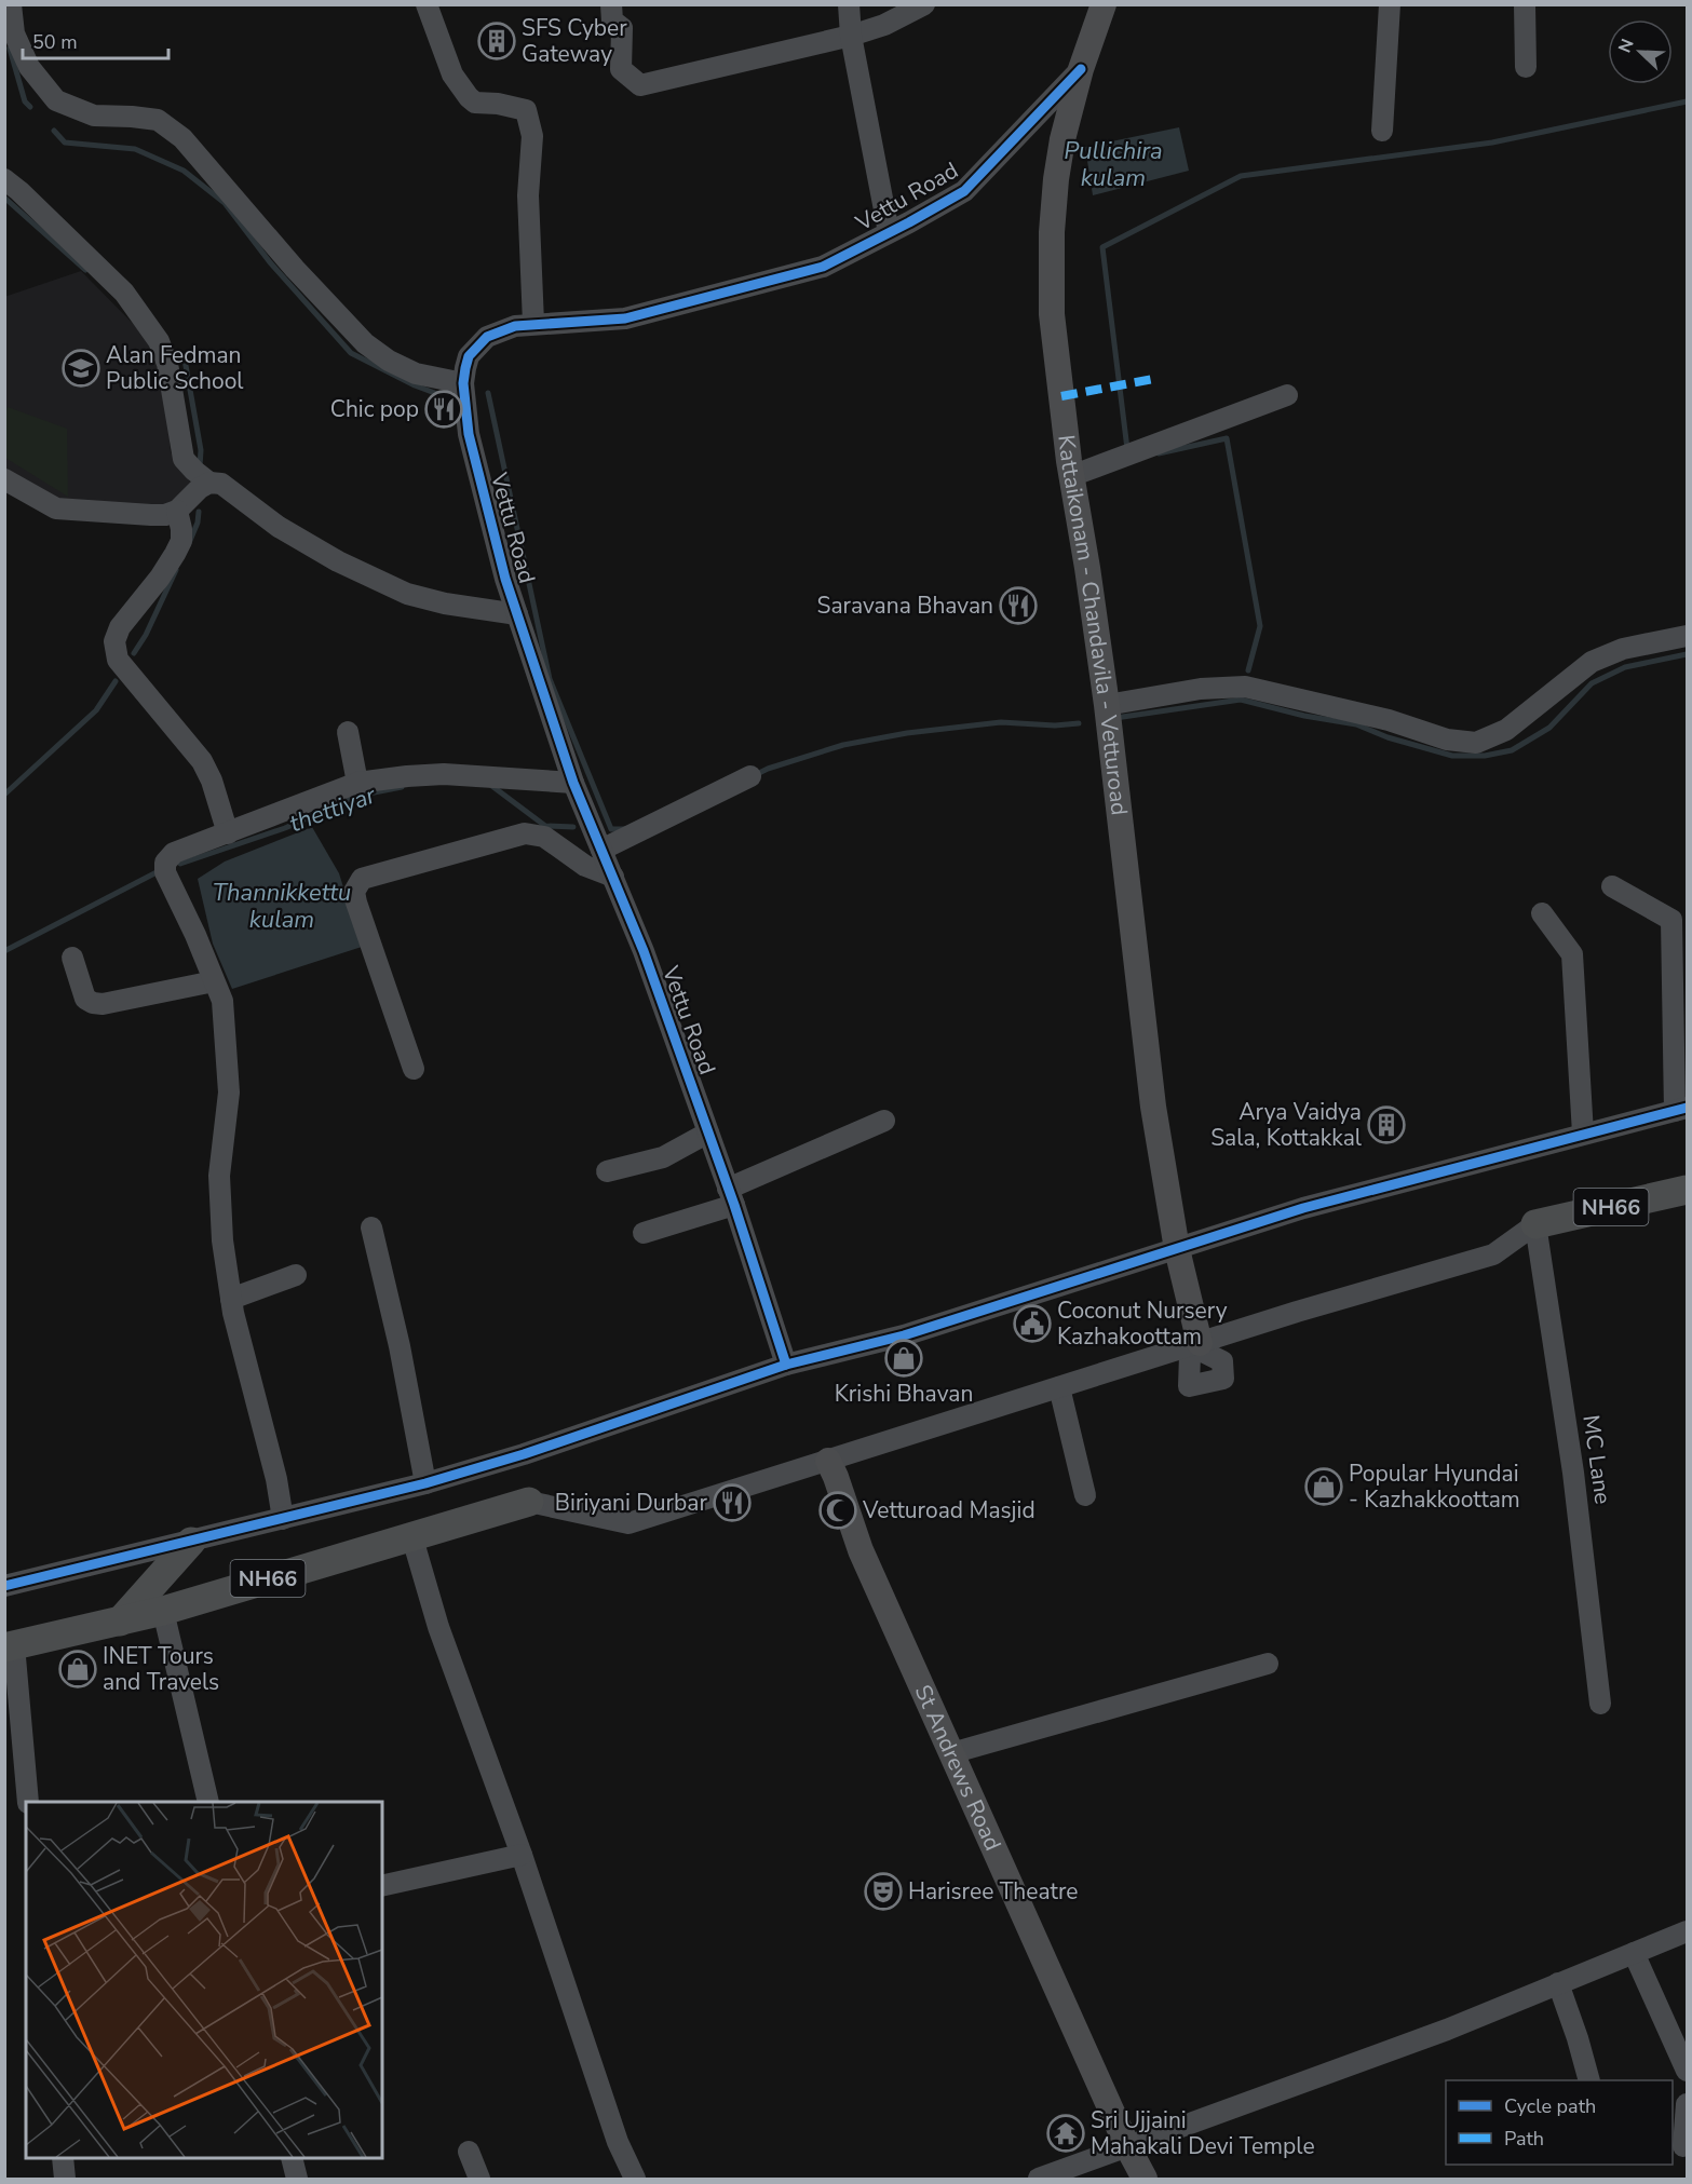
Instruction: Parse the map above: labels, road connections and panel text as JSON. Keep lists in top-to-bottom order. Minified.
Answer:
{"streets":{"highway":["NH66"],"main road":["Kattaikonam - Chandavila - Vetturoad","St Andrews Road"],"street":["Vettu Road","MC Lane"]},"crossings":[["Vettu Road","Kattaikonam - Chandavila - Vetturoad"],["NH66","MC Lane"]],"water":["Pullichira kulam","thettiyar","Thannikkettu kulam"],"places":{"building":["SFS Cyber Gateway","Arya Vaidya Sala, Kottakkal"],"school or university":["Alan Fedman Public School"],"restaurant":["Chic pop","Saravana Bhavan","Biriyani Durbar"],"public building":["Coconut Nursery Kazhakoottam"],"shop":["Krishi Bhavan","Popular Hyundai - Kazhakkoottam","INET Tours and Travels"],"mosque":["Vetturoad Masjid"],"theatre":["Harisree Theatre"],"temple":["Sri Ujjaini Mahakali Devi Temple"]},"legend":["Cycle path","Path"],"scale_bar":"50 m","north":"top left"}
